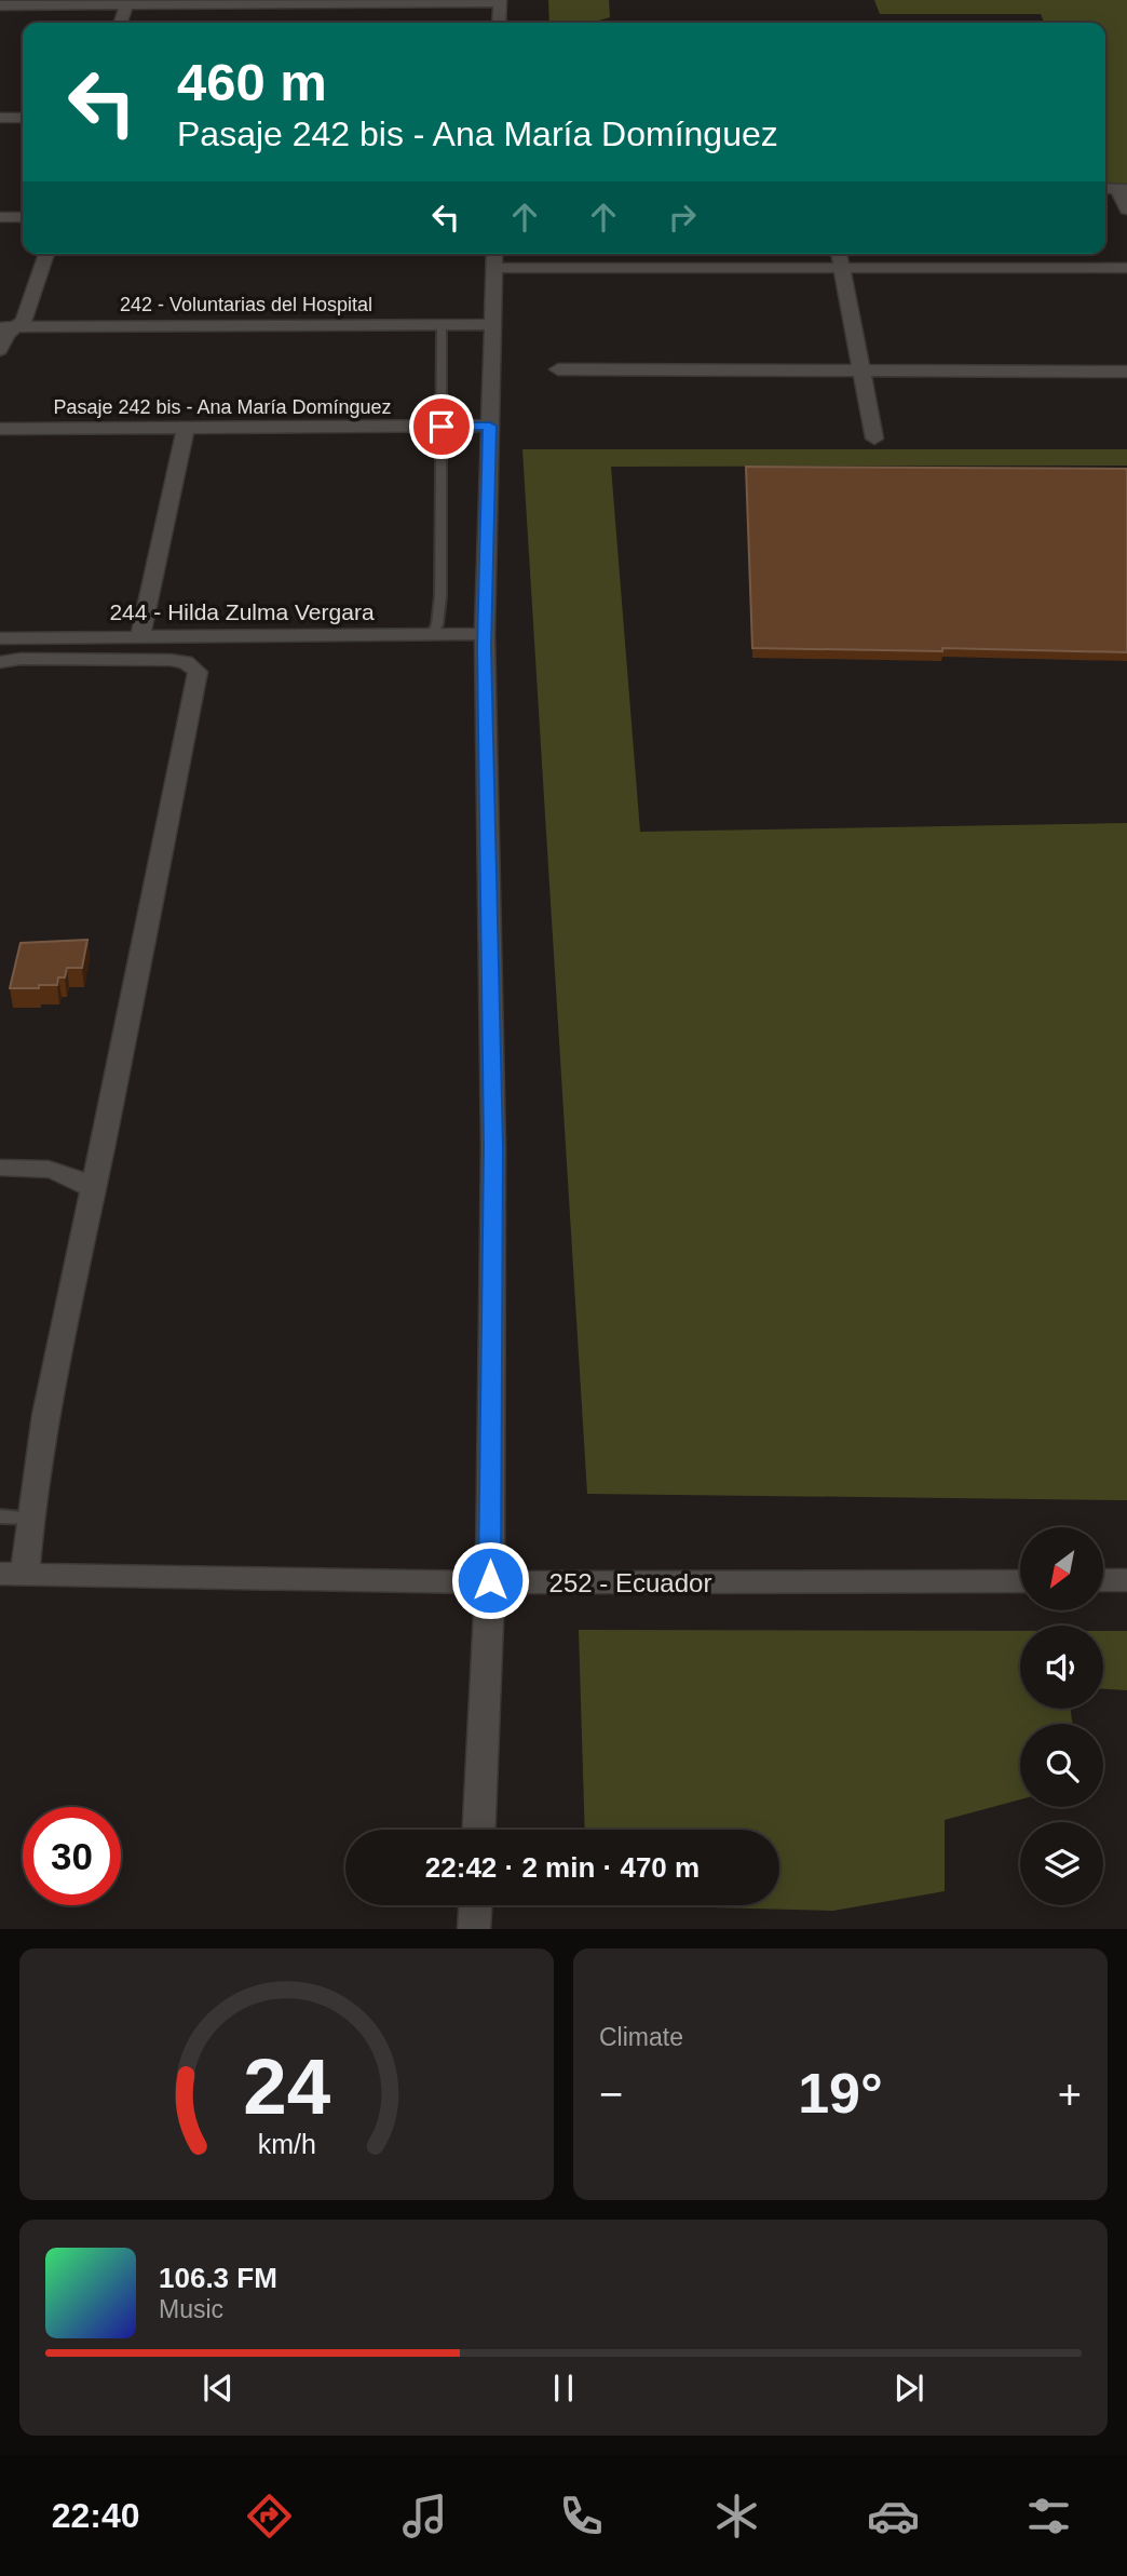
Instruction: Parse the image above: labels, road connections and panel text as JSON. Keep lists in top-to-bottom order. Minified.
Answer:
{"streets":{"street":["242 - Voluntarias del Hospital","Pasaje 242 bis - Ana María Domínguez","244 - Hilda Zulma Vergara","252 - Ecuador"]},"north":"bottom left","page":{"turn":["460 m","Pasaje 242 bis - Ana María Domínguez"],"limit":"30","trip":"22:42 · 2 min · 470 m","tile":"Climate","heat":["−","19°","+"],"song":["106.3 FM","Music"],"tabs":"22:40","gauge":["24","km/h"]}}
